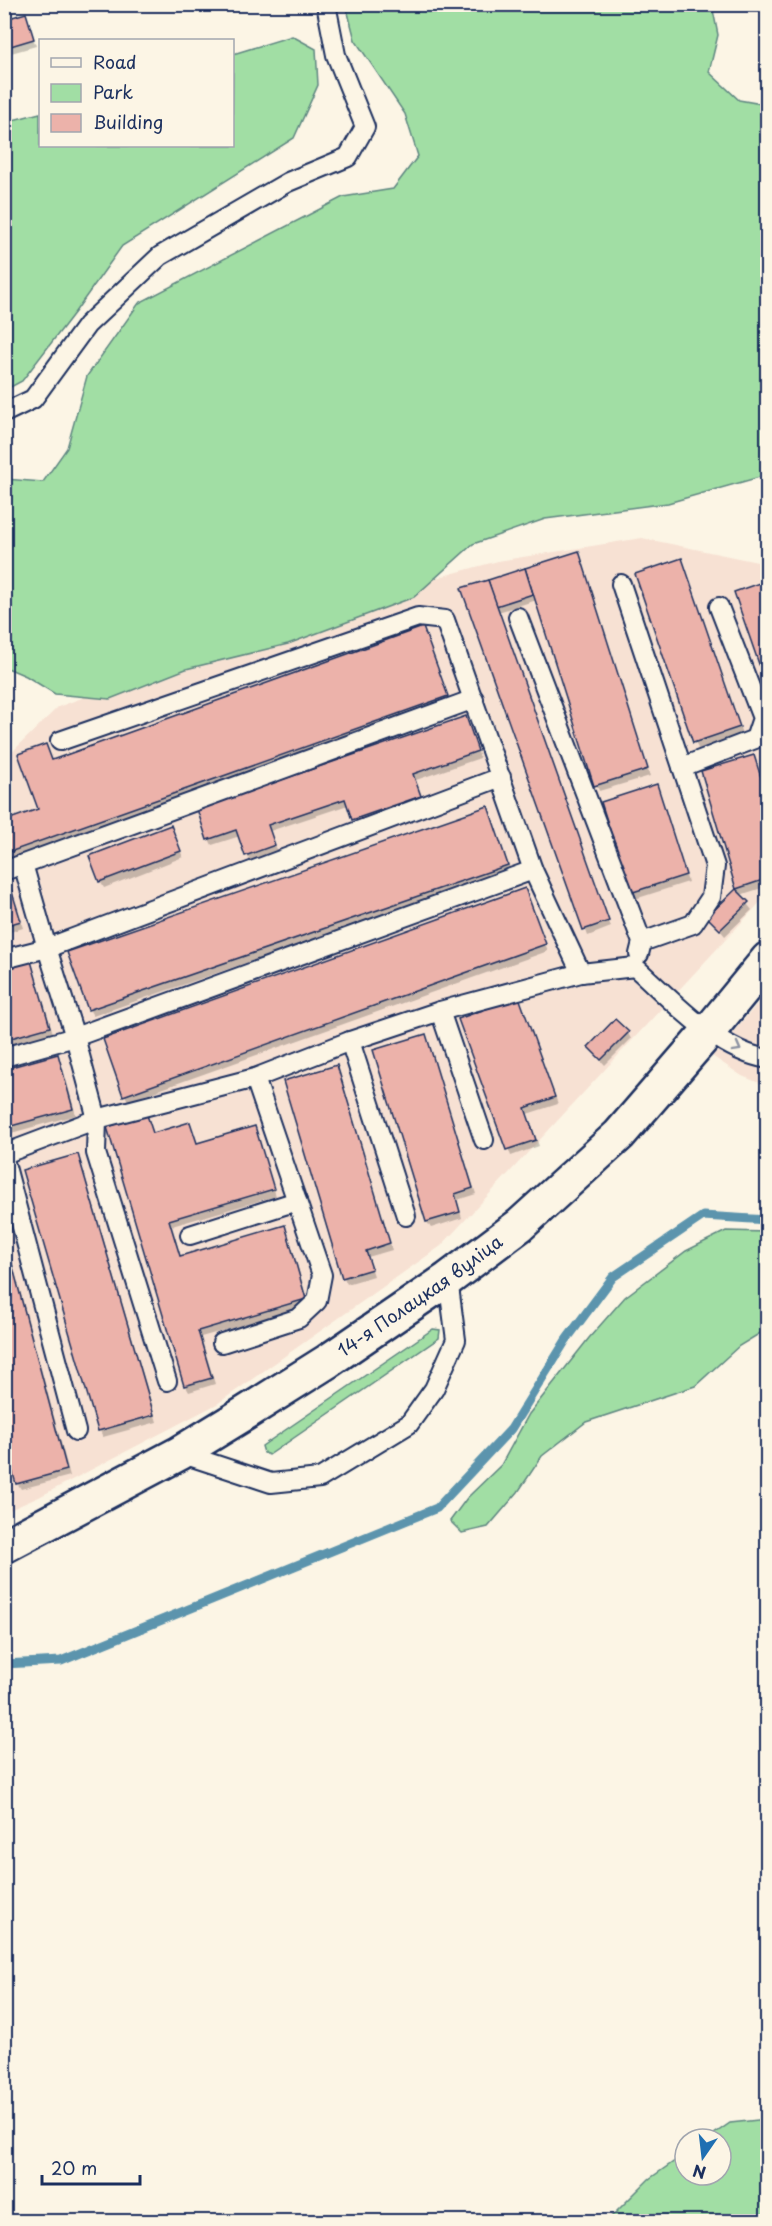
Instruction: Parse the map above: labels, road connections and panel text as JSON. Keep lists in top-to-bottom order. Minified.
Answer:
{"streets":{"main road":["14-я Полацкая вуліца"]},"legend":["Road","Park","Building"],"scale_bar":"20 m","north":"bottom"}
